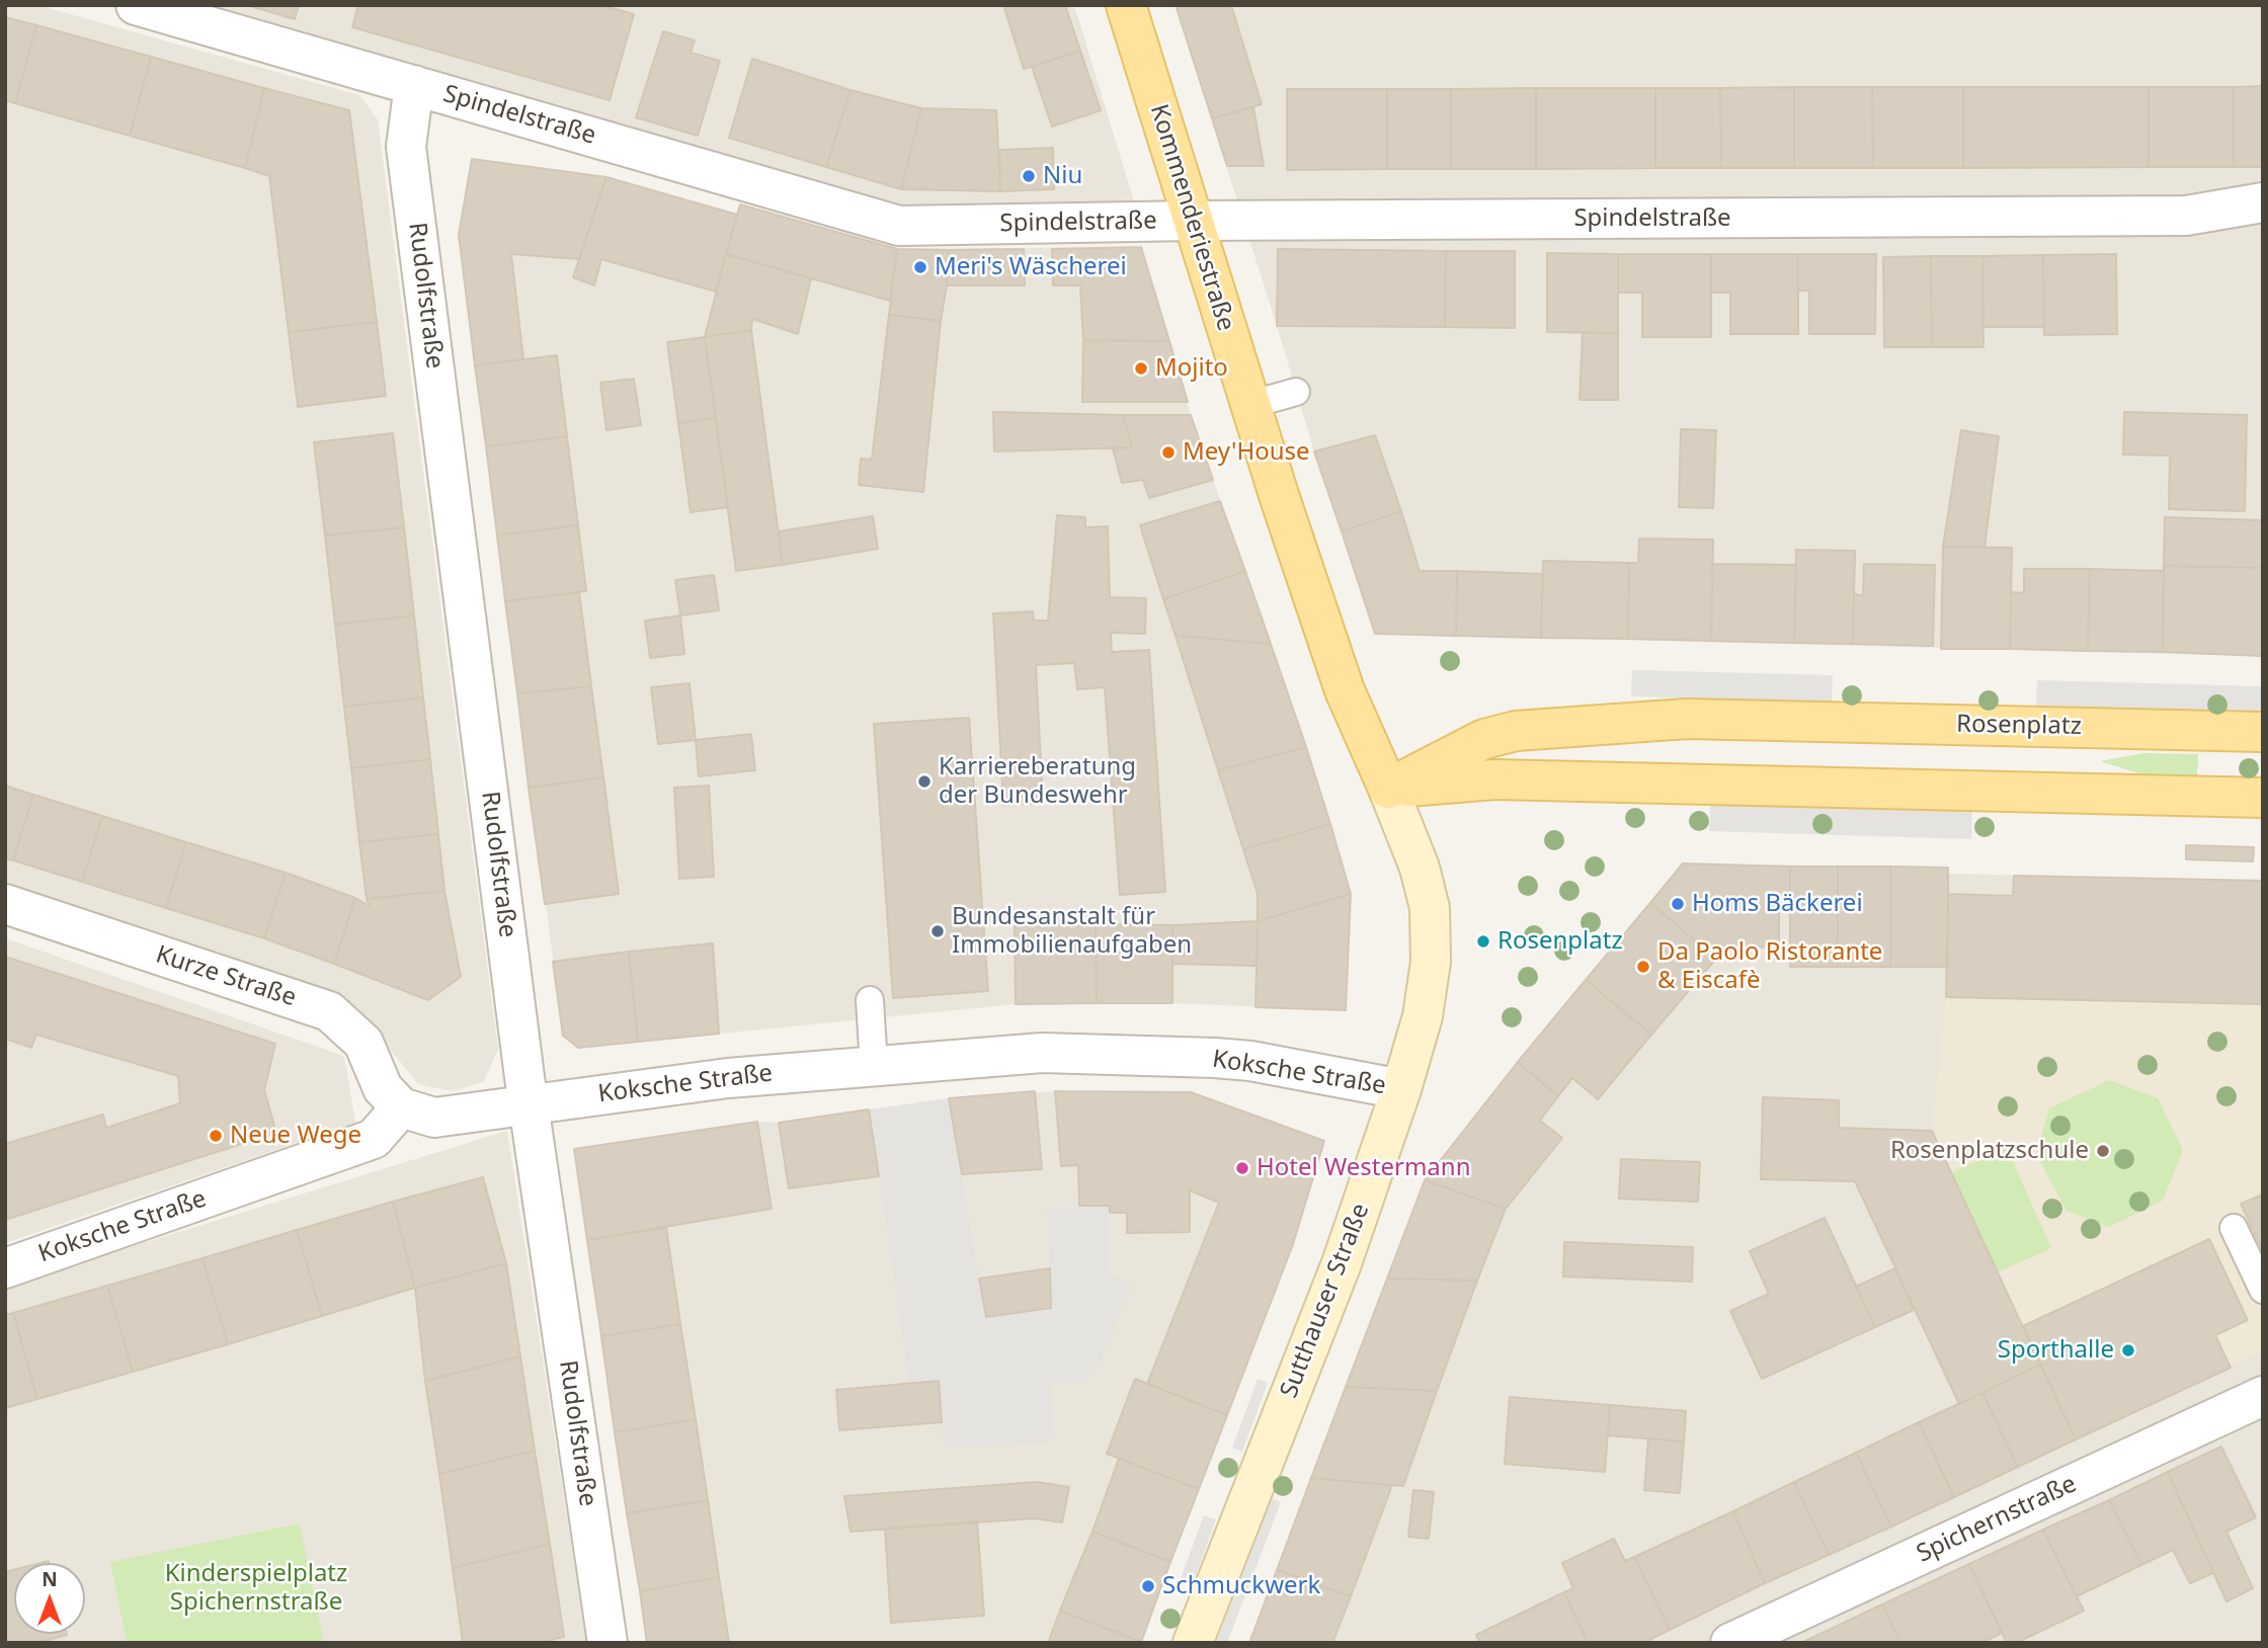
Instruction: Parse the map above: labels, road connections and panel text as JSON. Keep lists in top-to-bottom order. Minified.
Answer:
{"streets":{"main road":["Kommenderiestraße","Rosenplatz"],"street":["Spindelstraße","Rudolfstraße","Kurze Straße","Koksche Straße","Sutthauser Straße","Spichernstraße"]},"crossings":[["Spindelstraße","Kommenderiestraße"],["Spindelstraße","Rudolfstraße"],["Kommenderiestraße","Rosenplatz"],["Kommenderiestraße","Sutthauser Straße"],["Rudolfstraße","Koksche Straße"],["Rosenplatz","Sutthauser Straße"],["Kurze Straße","Koksche Straße"],["Koksche Straße","Sutthauser Straße"]],"parks":["Kinderspielplatz Spichernstraße"],"places":["Niu","Meri's Wäscherei","Mojito","Mey'House","Karriereberatung der Bundeswehr","Homs Bäckerei","Bundesanstalt für Immobilienaufgaben","Rosenplatz","Da Paolo Ristorante & Eiscafè","Neue Wege","Rosenplatzschule","Hotel Westermann","Sporthalle","Schmuckwerk"],"north":"top"}
